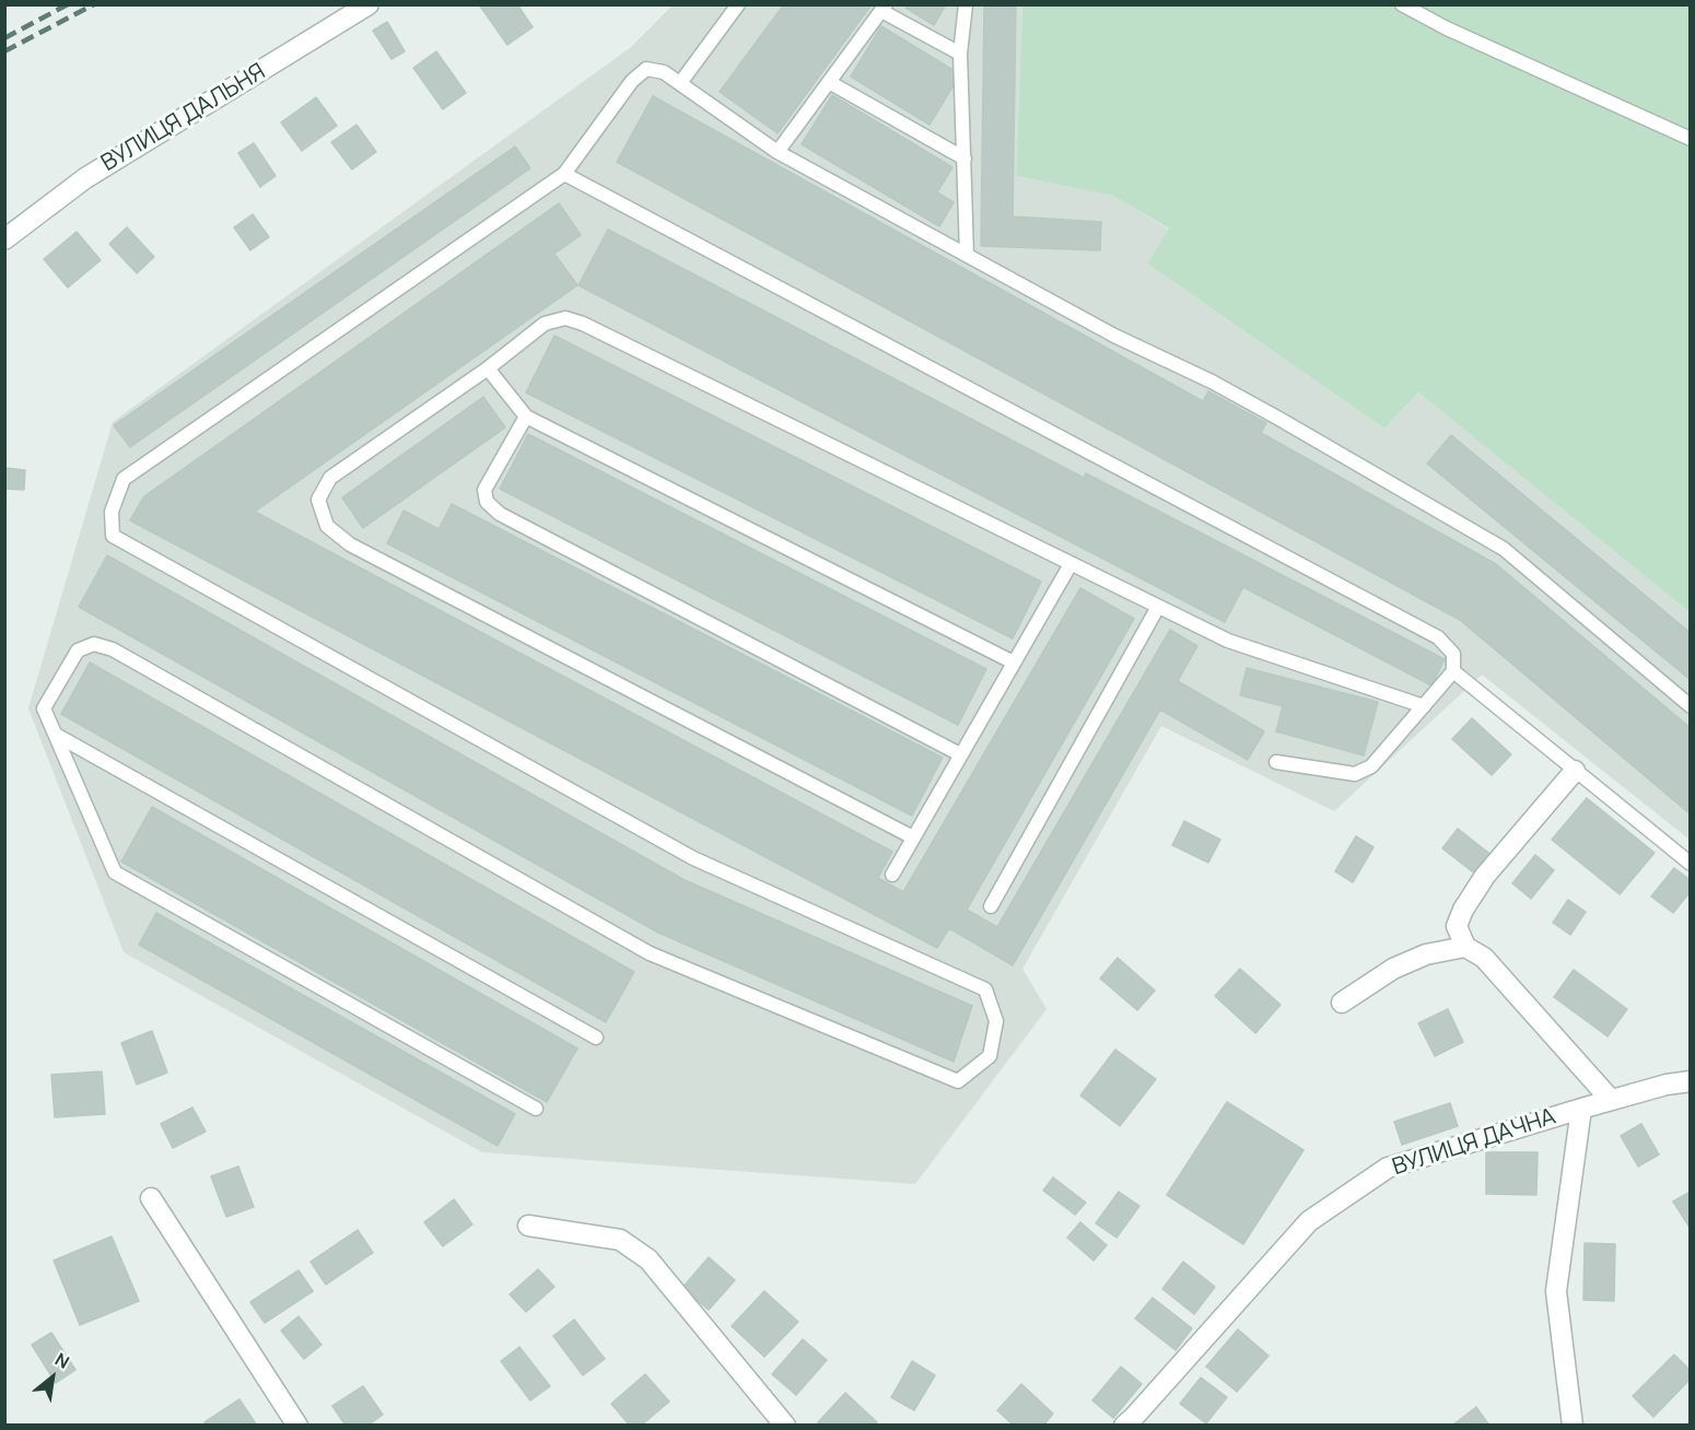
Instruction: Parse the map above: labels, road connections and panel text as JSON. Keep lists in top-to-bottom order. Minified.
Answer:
{"streets":{"street":["ВУЛИЦЯ ДАЛЬНЯ","ВУЛИЦЯ ДАЧНА"]},"north":"top right"}
